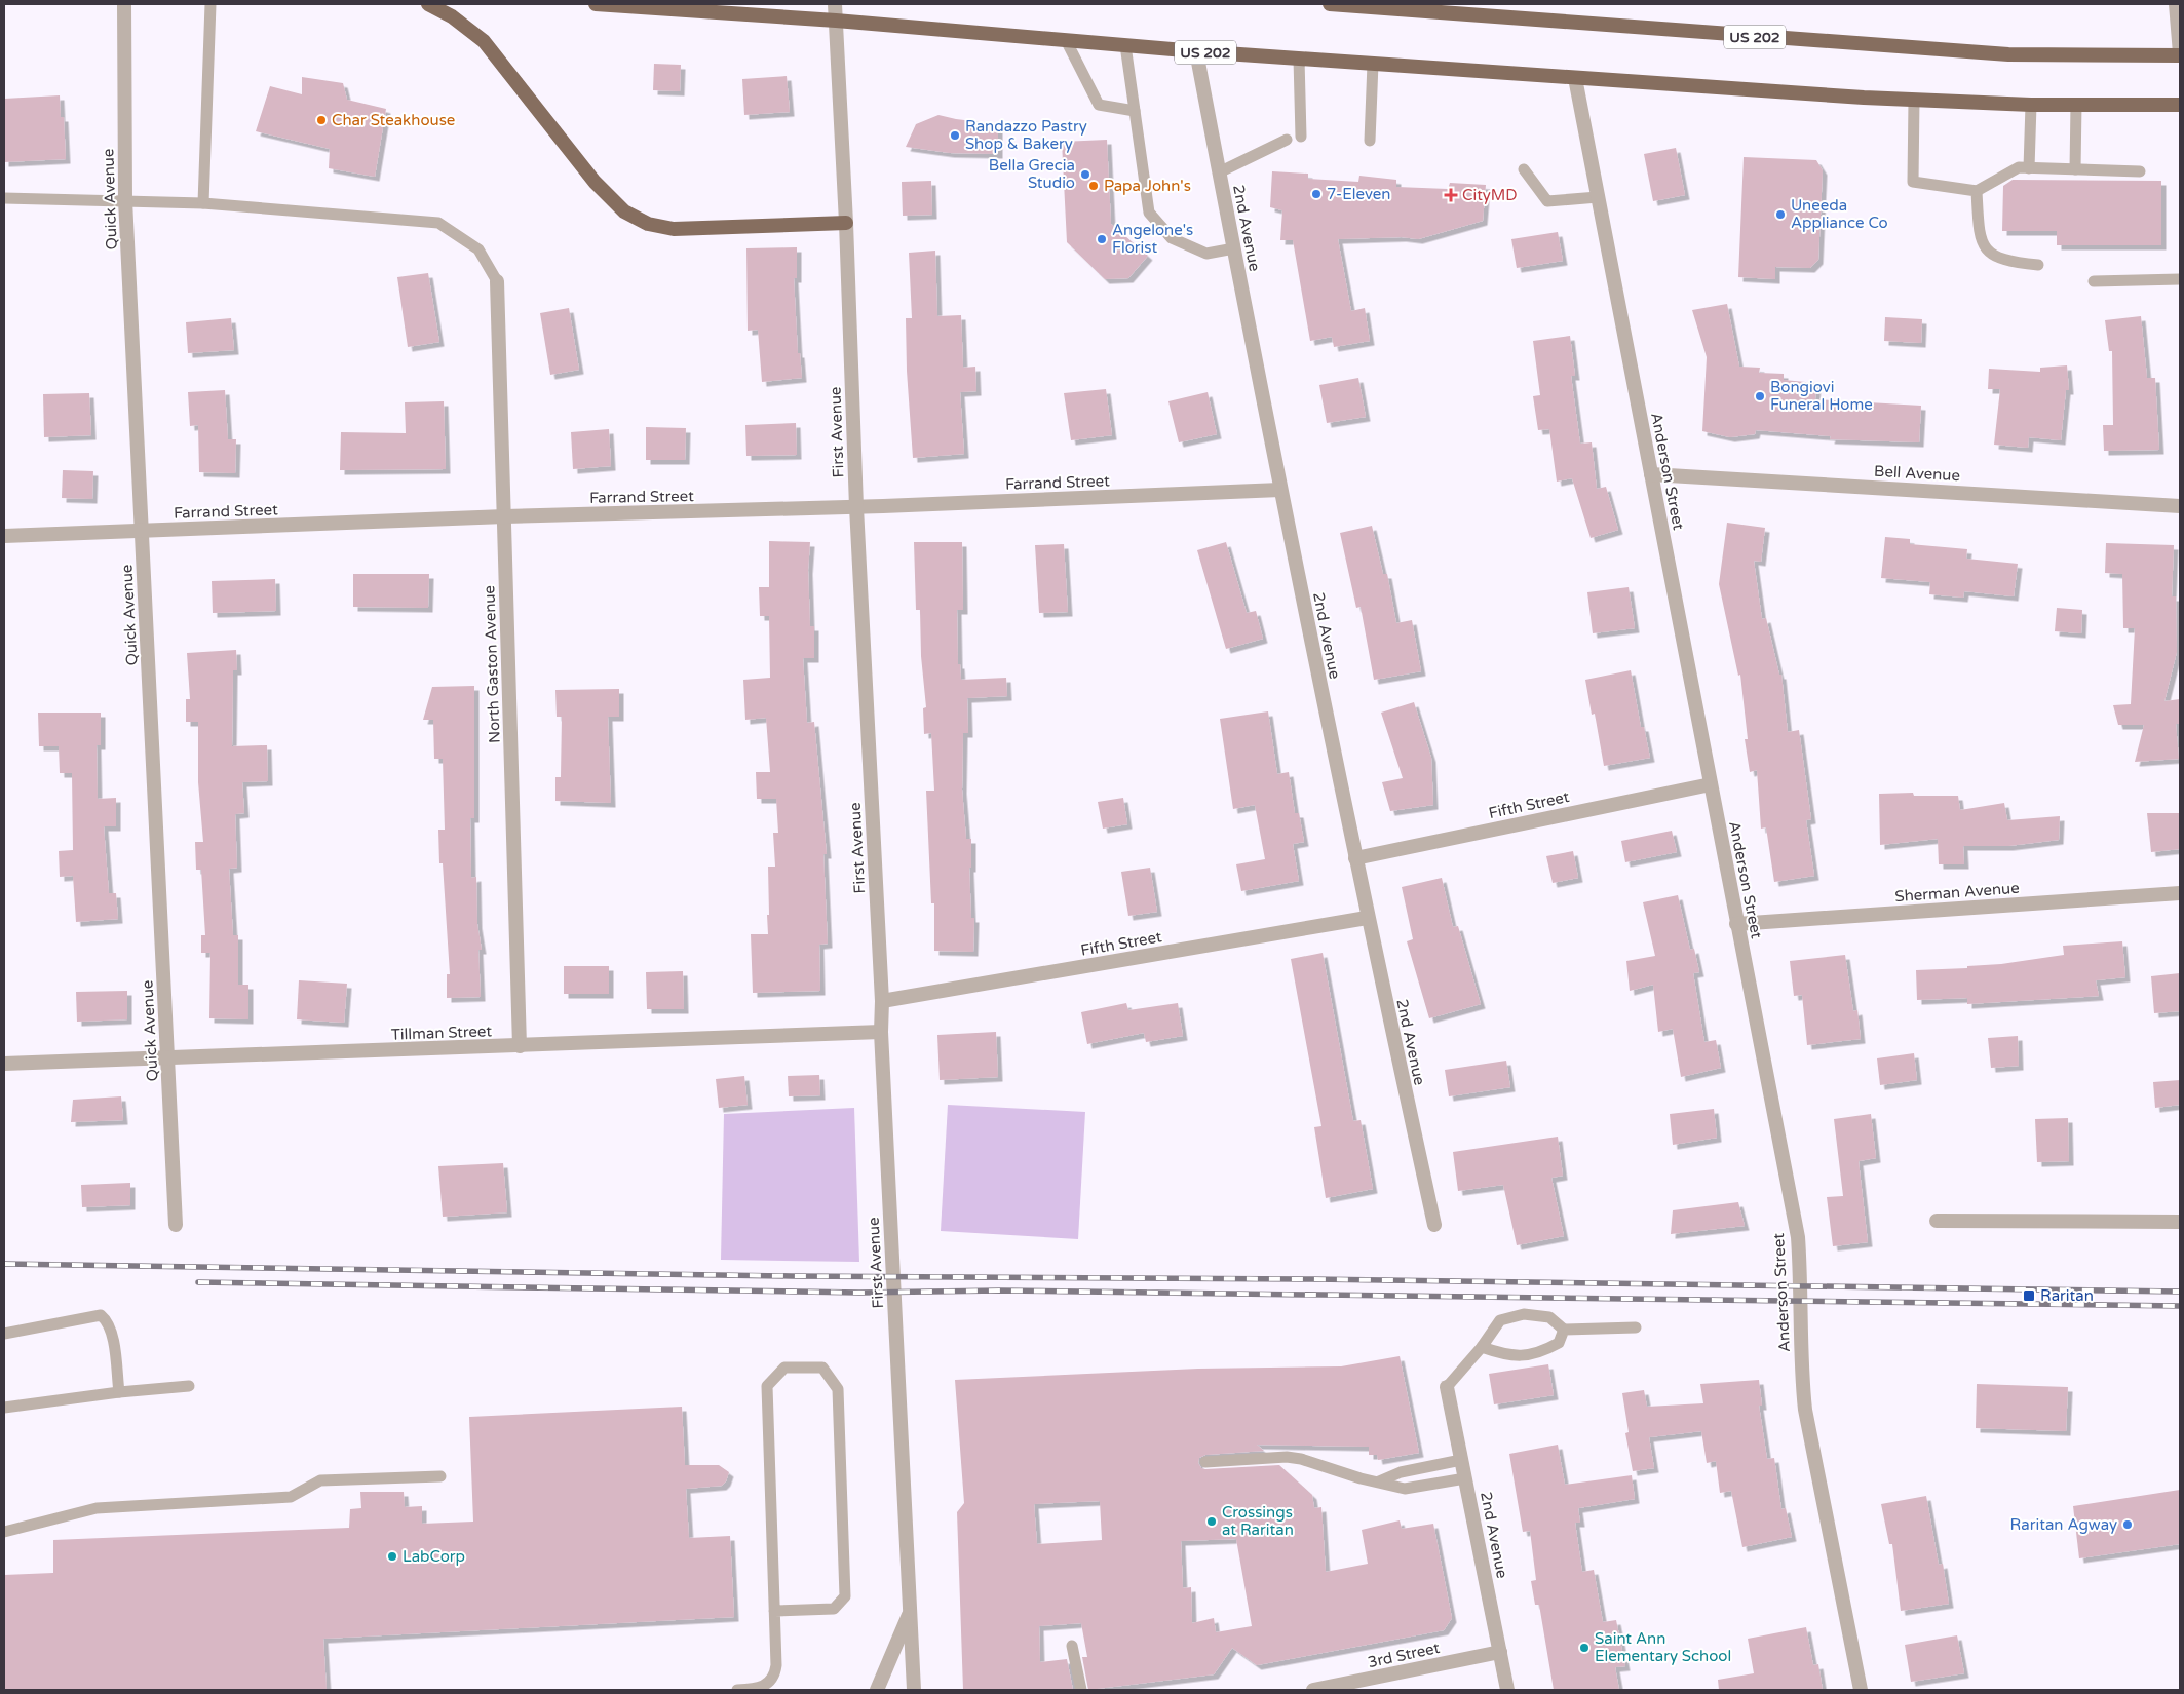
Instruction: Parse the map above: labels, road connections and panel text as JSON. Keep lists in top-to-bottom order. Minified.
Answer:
{"streets":{"highway":["US 202"],"street":["Quick Avenue","2nd Avenue","First Avenue","Anderson Street","Bell Avenue","Farrand Street","North Gaston Avenue","Fifth Street","Sherman Avenue","Tillman Street","3rd Street"]},"crossings":[["US 202","2nd Avenue"],["US 202","First Avenue"],["US 202","Anderson Street"],["Quick Avenue","Farrand Street"],["Quick Avenue","Tillman Street"],["2nd Avenue","Farrand Street"],["2nd Avenue","Fifth Street"],["2nd Avenue","3rd Street"],["First Avenue","Farrand Street"],["First Avenue","Fifth Street"],["First Avenue","Tillman Street"],["Anderson Street","Bell Avenue"],["Anderson Street","Fifth Street"],["Anderson Street","Sherman Avenue"],["Farrand Street","North Gaston Avenue"],["North Gaston Avenue","Tillman Street"]],"places":{"other":["Char Steakhouse","Randazzo Pastry Shop & Bakery","Bella Grecia Studio","Papa John's","7-Eleven","Uneeda Appliance Co","Angelone's Florist","Bongiovi Funeral Home","Crossings at Raritan","Raritan Agway","LabCorp","Saint Ann Elementary School"],"health":["CityMD"],"transit":["Raritan"]}}
